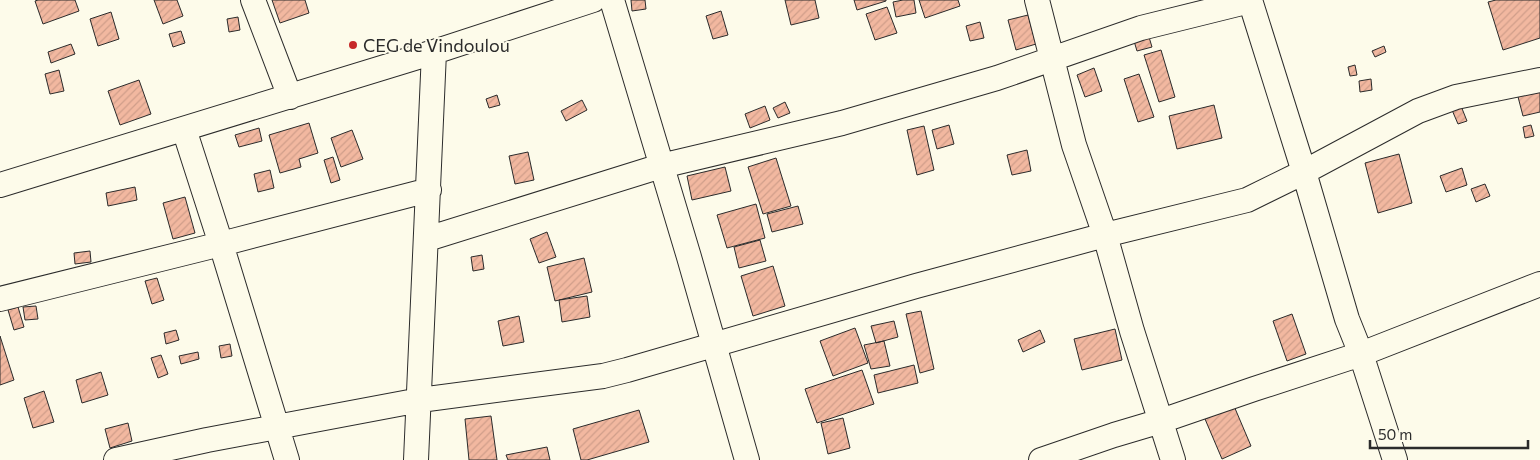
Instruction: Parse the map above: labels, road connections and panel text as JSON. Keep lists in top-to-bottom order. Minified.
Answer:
{"places":["CEG de Vindoulou"],"scale_bar":"50 m"}
